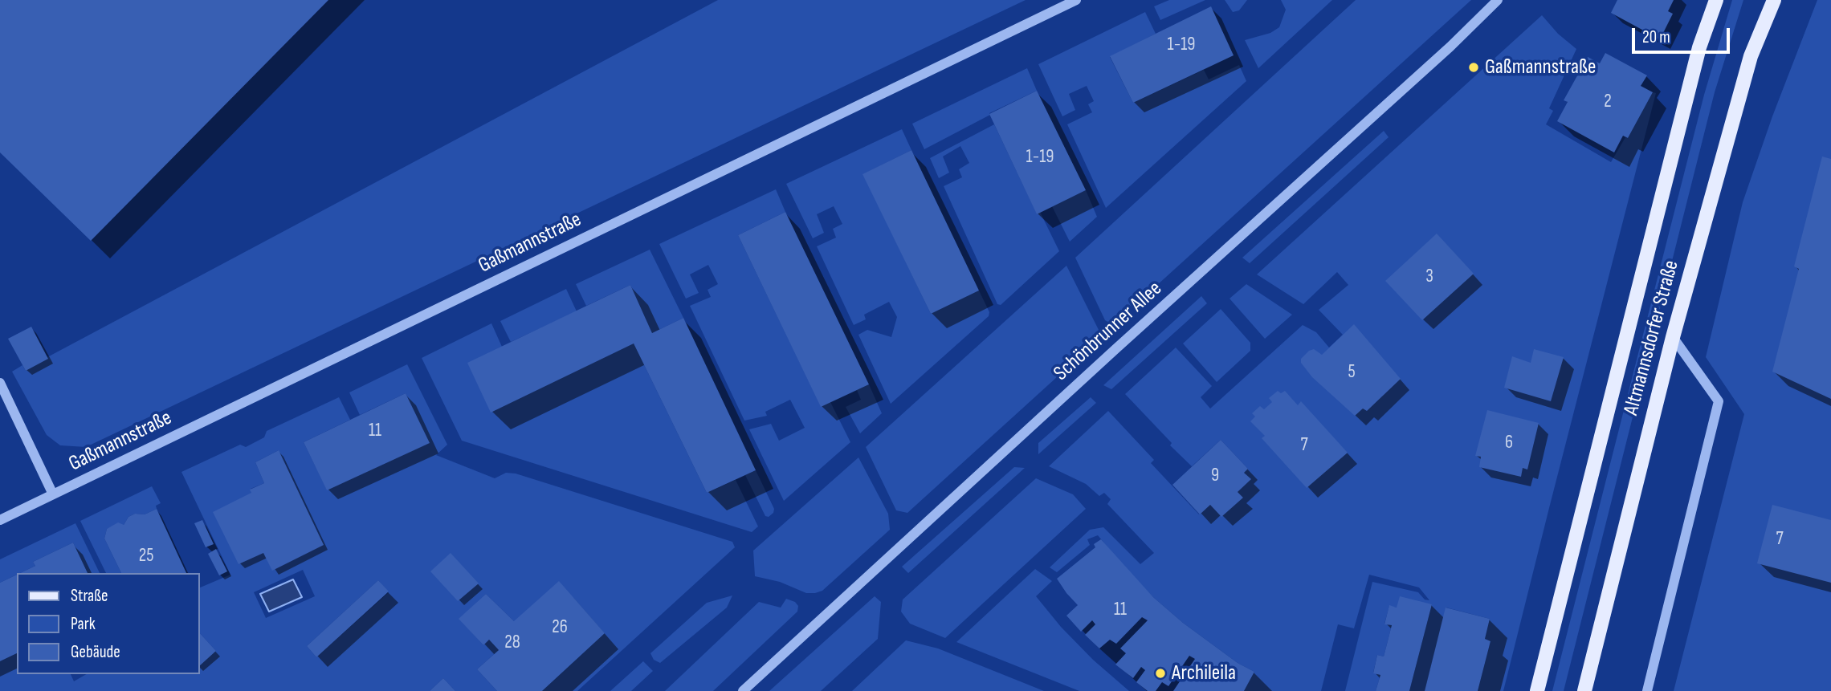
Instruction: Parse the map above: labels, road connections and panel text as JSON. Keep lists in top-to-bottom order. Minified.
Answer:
{"streets":{"main road":["Altmannsdorfer Straße"],"street":["Gaßmannstraße","Schönbrunner Allee"]},"places":["Gaßmannstraße","Archileila"],"house_numbers":["1-19","2","1-19","3","5","11","6","7","9","7","25","11","26","28"],"legend":["Straße","Park","Gebäude"],"scale_bar":"20 m"}
